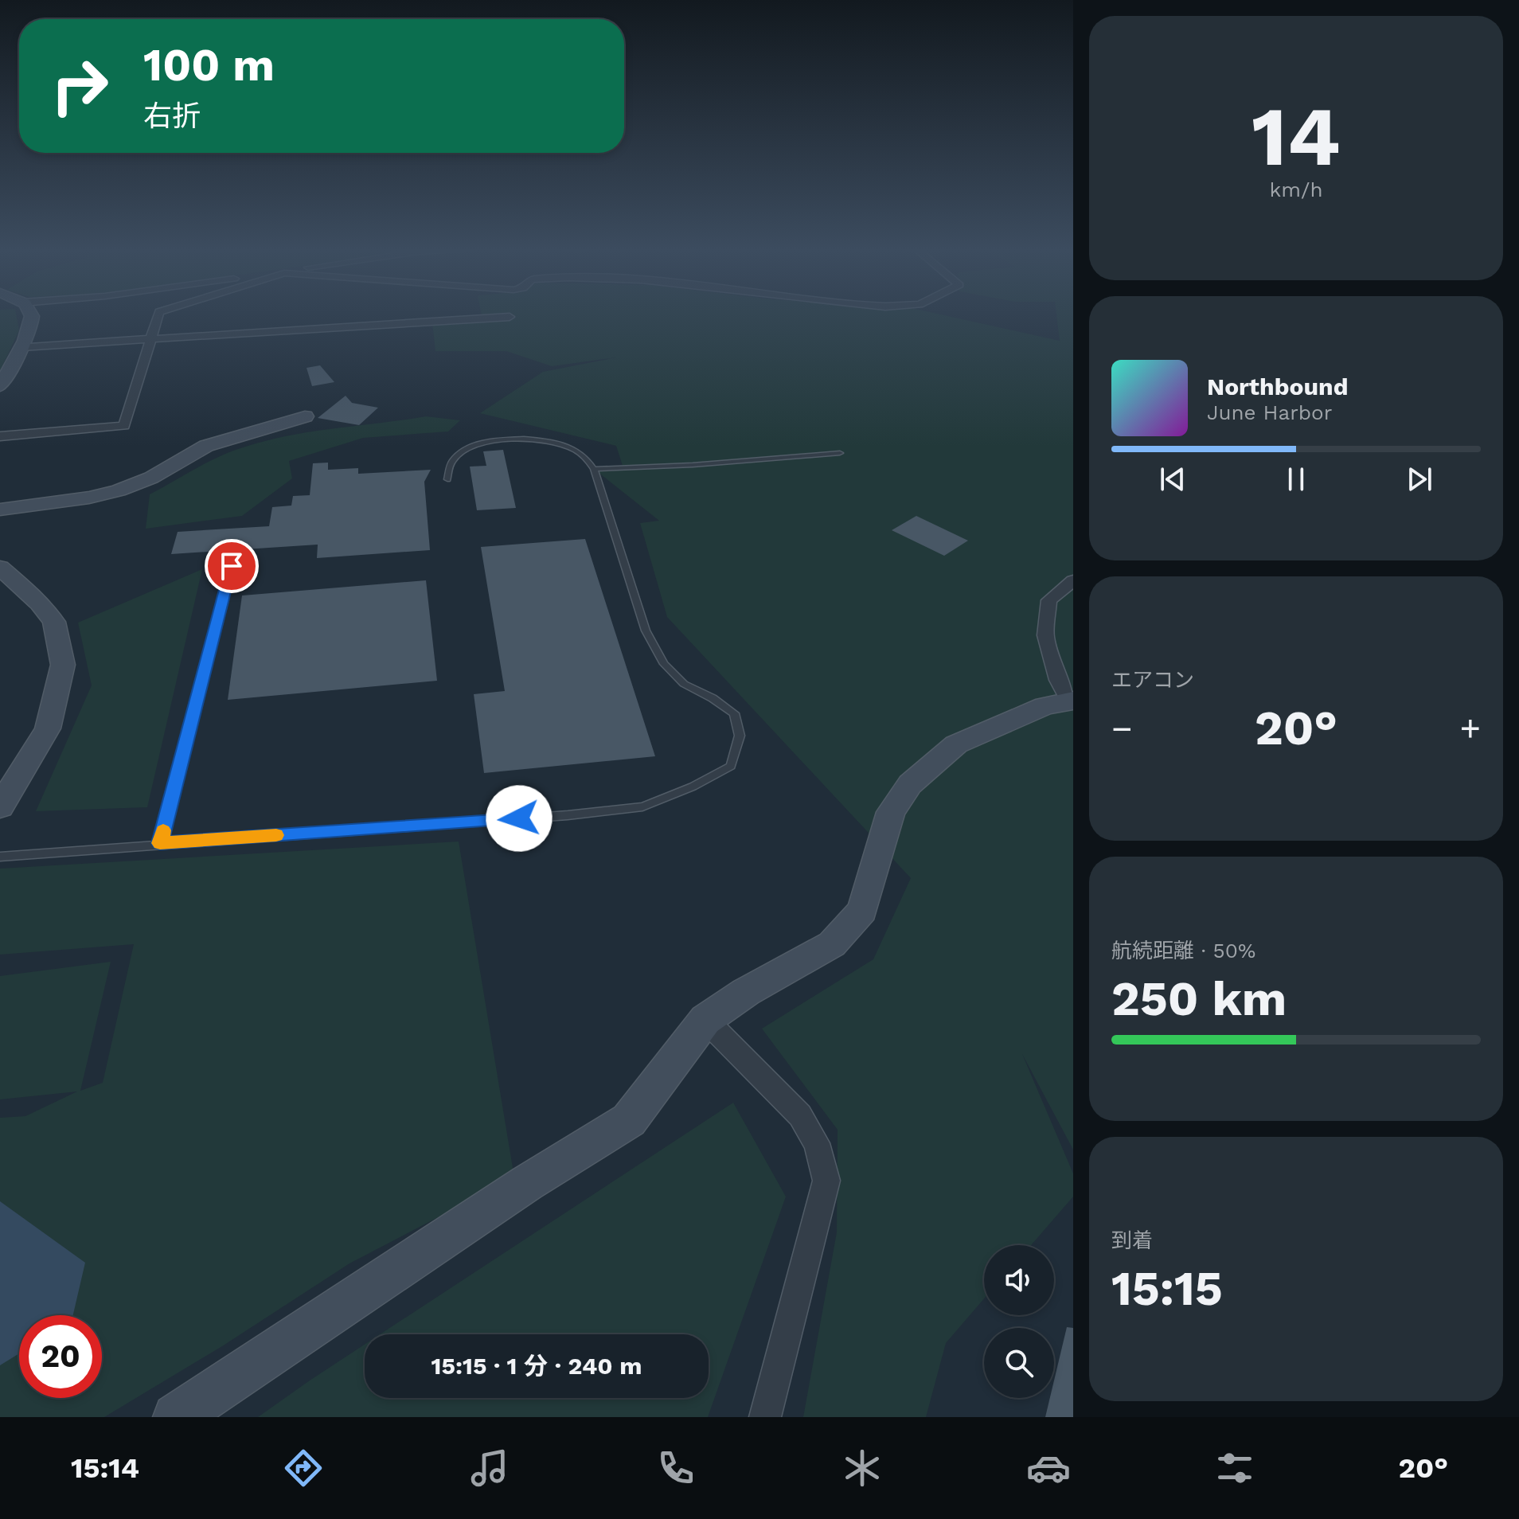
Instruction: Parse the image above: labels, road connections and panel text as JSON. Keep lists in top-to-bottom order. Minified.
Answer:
{"page":{"tile":[["14","km/h"],"エアコン",["航続距離 · 50%","250 km"],["到着","15:15"]],"turn":["100 m","右折"],"song":["Northbound","June Harbor"],"heat":["−","20°","+"],"limit":"20","trip":"15:15 · 1 分 · 240 m","tabs":["15:14","20°"]}}
